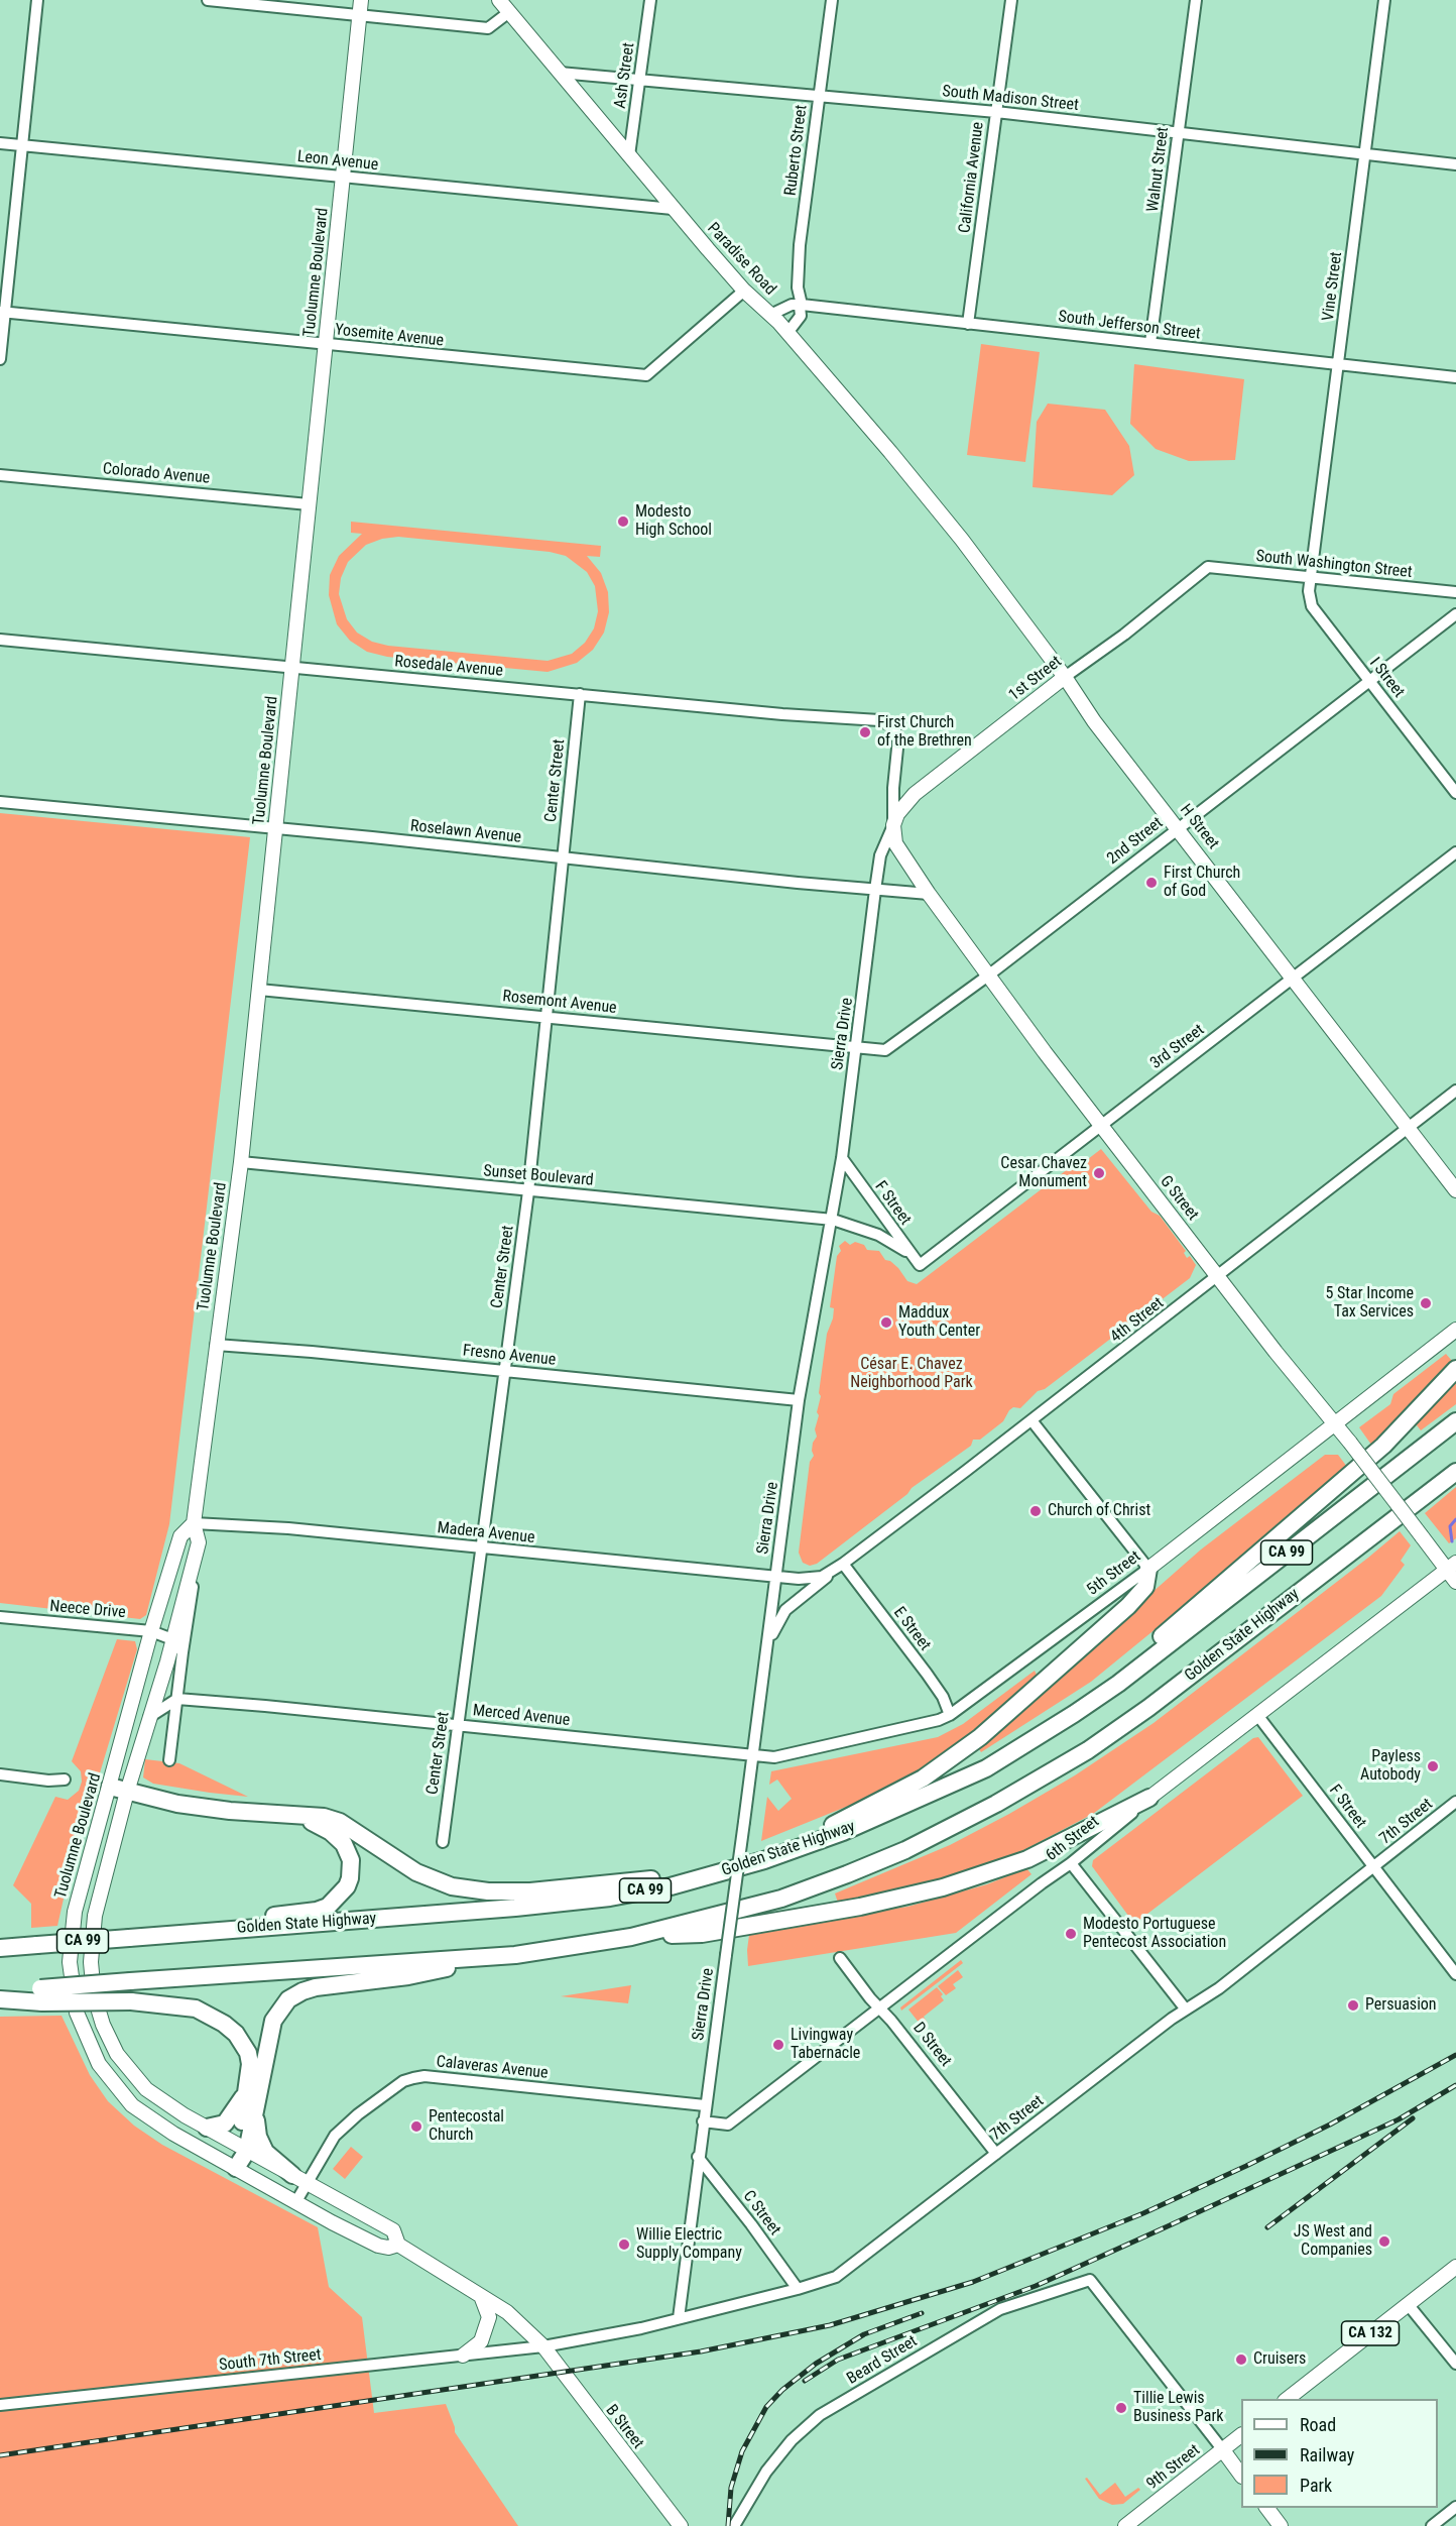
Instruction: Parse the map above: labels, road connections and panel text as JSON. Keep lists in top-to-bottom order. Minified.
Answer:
{"streets":{"highway":["CA 99","Golden State Highway"],"main road":["Paradise Road","Tuolumne Boulevard","1st Street","H Street","G Street","5th Street","6th Street","CA 132","B Street","9th Street"],"street":["Ash Street","South Madison Street","Ruberto Street","Leon Avenue","Walnut Street","California Avenue","Vine Street","South Jefferson Street","Yosemite Avenue","Colorado Avenue","South Washington Street","Rosedale Avenue","I Street","Center Street","Roselawn Avenue","2nd Street","Rosemont Avenue","Sierra Drive","3rd Street","Sunset Boulevard","F Street","4th Street","Fresno Avenue","Madera Avenue","Neece Drive","E Street","Merced Avenue","7th Street","D Street","Calaveras Avenue","C Street","South 7th Street","Beard Street"]},"crossings":[["Ash Street","South Madison Street"],["Ash Street","Paradise Road"],["South Madison Street","Ruberto Street"],["South Madison Street","Walnut Street"],["South Madison Street","California Avenue"],["South Madison Street","Paradise Road"],["South Madison Street","Vine Street"],["Ruberto Street","South Jefferson Street"],["Leon Avenue","Paradise Road"],["Leon Avenue","Tuolumne Boulevard"],["Walnut Street","South Jefferson Street"],["California Avenue","South Jefferson Street"],["Paradise Road","South Jefferson Street"],["Paradise Road","Yosemite Avenue"],["Paradise Road","H Street"],["Tuolumne Boulevard","Yosemite Avenue"],["Tuolumne Boulevard","Colorado Avenue"],["Tuolumne Boulevard","Rosedale Avenue"],["Tuolumne Boulevard","Roselawn Avenue"],["Tuolumne Boulevard","Rosemont Avenue"],["Tuolumne Boulevard","Sunset Boulevard"],["Tuolumne Boulevard","Fresno Avenue"],["Tuolumne Boulevard","Madera Avenue"],["Tuolumne Boulevard","Neece Drive"],["Tuolumne Boulevard","Merced Avenue"],["Tuolumne Boulevard","7th Street"],["Tuolumne Boulevard","Calaveras Avenue"],["Tuolumne Boulevard","South 7th Street"],["Tuolumne Boulevard","B Street"],["Vine Street","South Jefferson Street"],["Vine Street","South Washington Street"],["Vine Street","I Street"],["South Washington Street","I Street"],["South Washington Street","1st Street"],["Rosedale Avenue","Center Street"],["Rosedale Avenue","Sierra Drive"],["I Street","2nd Street"],["1st Street","H Street"],["1st Street","Sierra Drive"],["1st Street","G Street"],["Center Street","Roselawn Avenue"],["Center Street","Rosemont Avenue"],["Center Street","Sunset Boulevard"],["Center Street","Fresno Avenue"],["Center Street","Madera Avenue"],["Center Street","Merced Avenue"],["H Street","2nd Street"],["H Street","3rd Street"],["H Street","4th Street"],["Roselawn Avenue","Sierra Drive"],["Roselawn Avenue","G Street"],["2nd Street","Rosemont Avenue"],["2nd Street","Sierra Drive"],["2nd Street","G Street"],["Rosemont Avenue","Sierra Drive"],["Sierra Drive","Sunset Boulevard"],["Sierra Drive","G Street"],["Sierra Drive","F Street"],["Sierra Drive","4th Street"],["Sierra Drive","Fresno Avenue"],["Sierra Drive","Madera Avenue"],["Sierra Drive","5th Street"],["Sierra Drive","Merced Avenue"],["Sierra Drive","7th Street"],["Sierra Drive","6th Street"],["Sierra Drive","Calaveras Avenue"],["Sierra Drive","C Street"],["3rd Street","G Street"],["3rd Street","F Street"],["G Street","4th Street"],["G Street","5th Street"],["G Street","6th Street"],["F Street","7th Street"],["F Street","6th Street"],["4th Street","Madera Avenue"],["4th Street","E Street"],["5th Street","E Street"],["5th Street","Merced Avenue"],["7th Street","D Street"],["7th Street","C Street"],["7th Street","South 7th Street"],["7th Street","B Street"],["6th Street","D Street"],["South 7th Street","B Street"],["Beard Street","9th Street"]],"parks":["César E. Chavez Neighborhood Park"],"places":["Modesto High School","First Church of the Brethren","First Church of God","Cesar Chavez Monument","5 Star Income Tax Services","Maddux Youth Center","Church of Christ","Payless Autobody","Modesto Portuguese Pentecost Association","Persuasion","Livingway Tabernacle","Pentecostal Church","JS West and Companies","Willie Electric Supply Company","Cruisers","Tillie Lewis Business Park"],"legend":["Road","Railway","Park"]}
